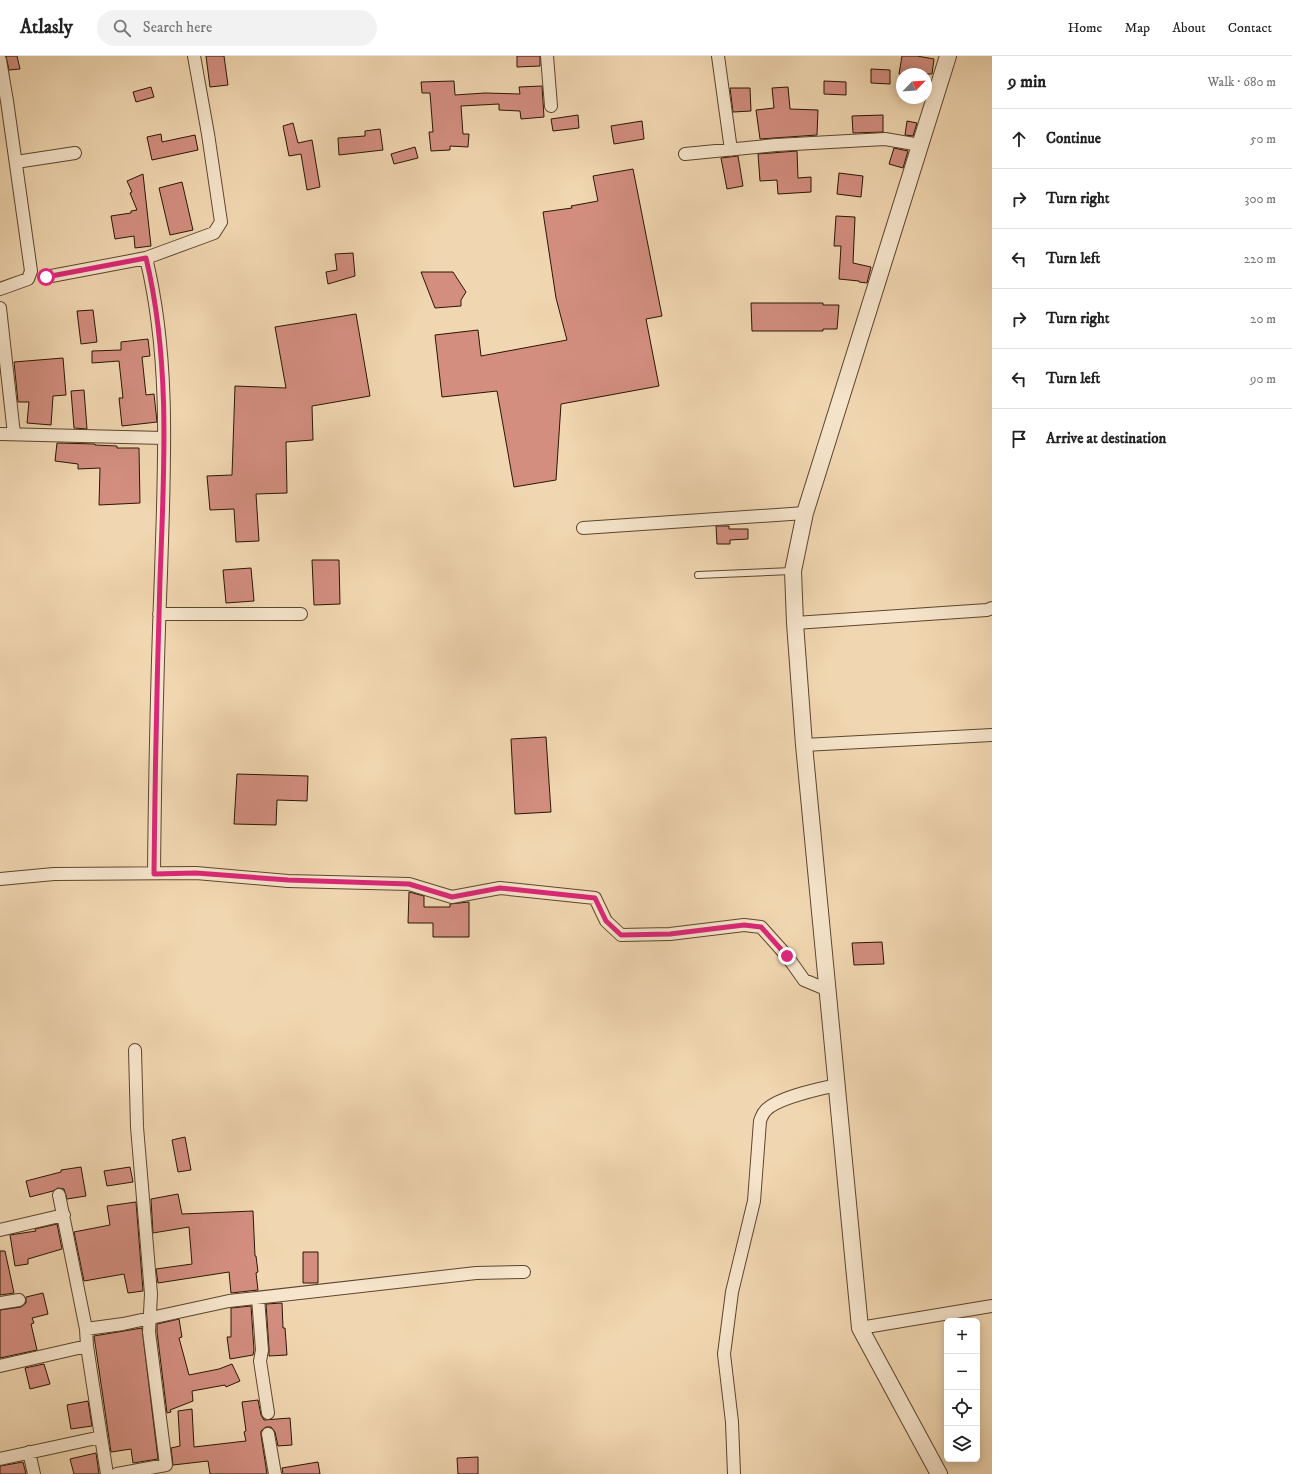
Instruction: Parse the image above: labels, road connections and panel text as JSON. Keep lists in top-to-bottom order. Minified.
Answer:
{"north":"top right","page":{"header":"Atlasly","search":"Search here","nav":["Home","Map","About","Contact"],"heading":["9 min","Walk · 680 m"],"list":[["Continue","50 m"],["Turn right","300 m"],["Turn left","220 m"],["Turn right","20 m"],["Turn left","90 m"],"Arrive at destination"],"map_buttons":["+","−"]}}
